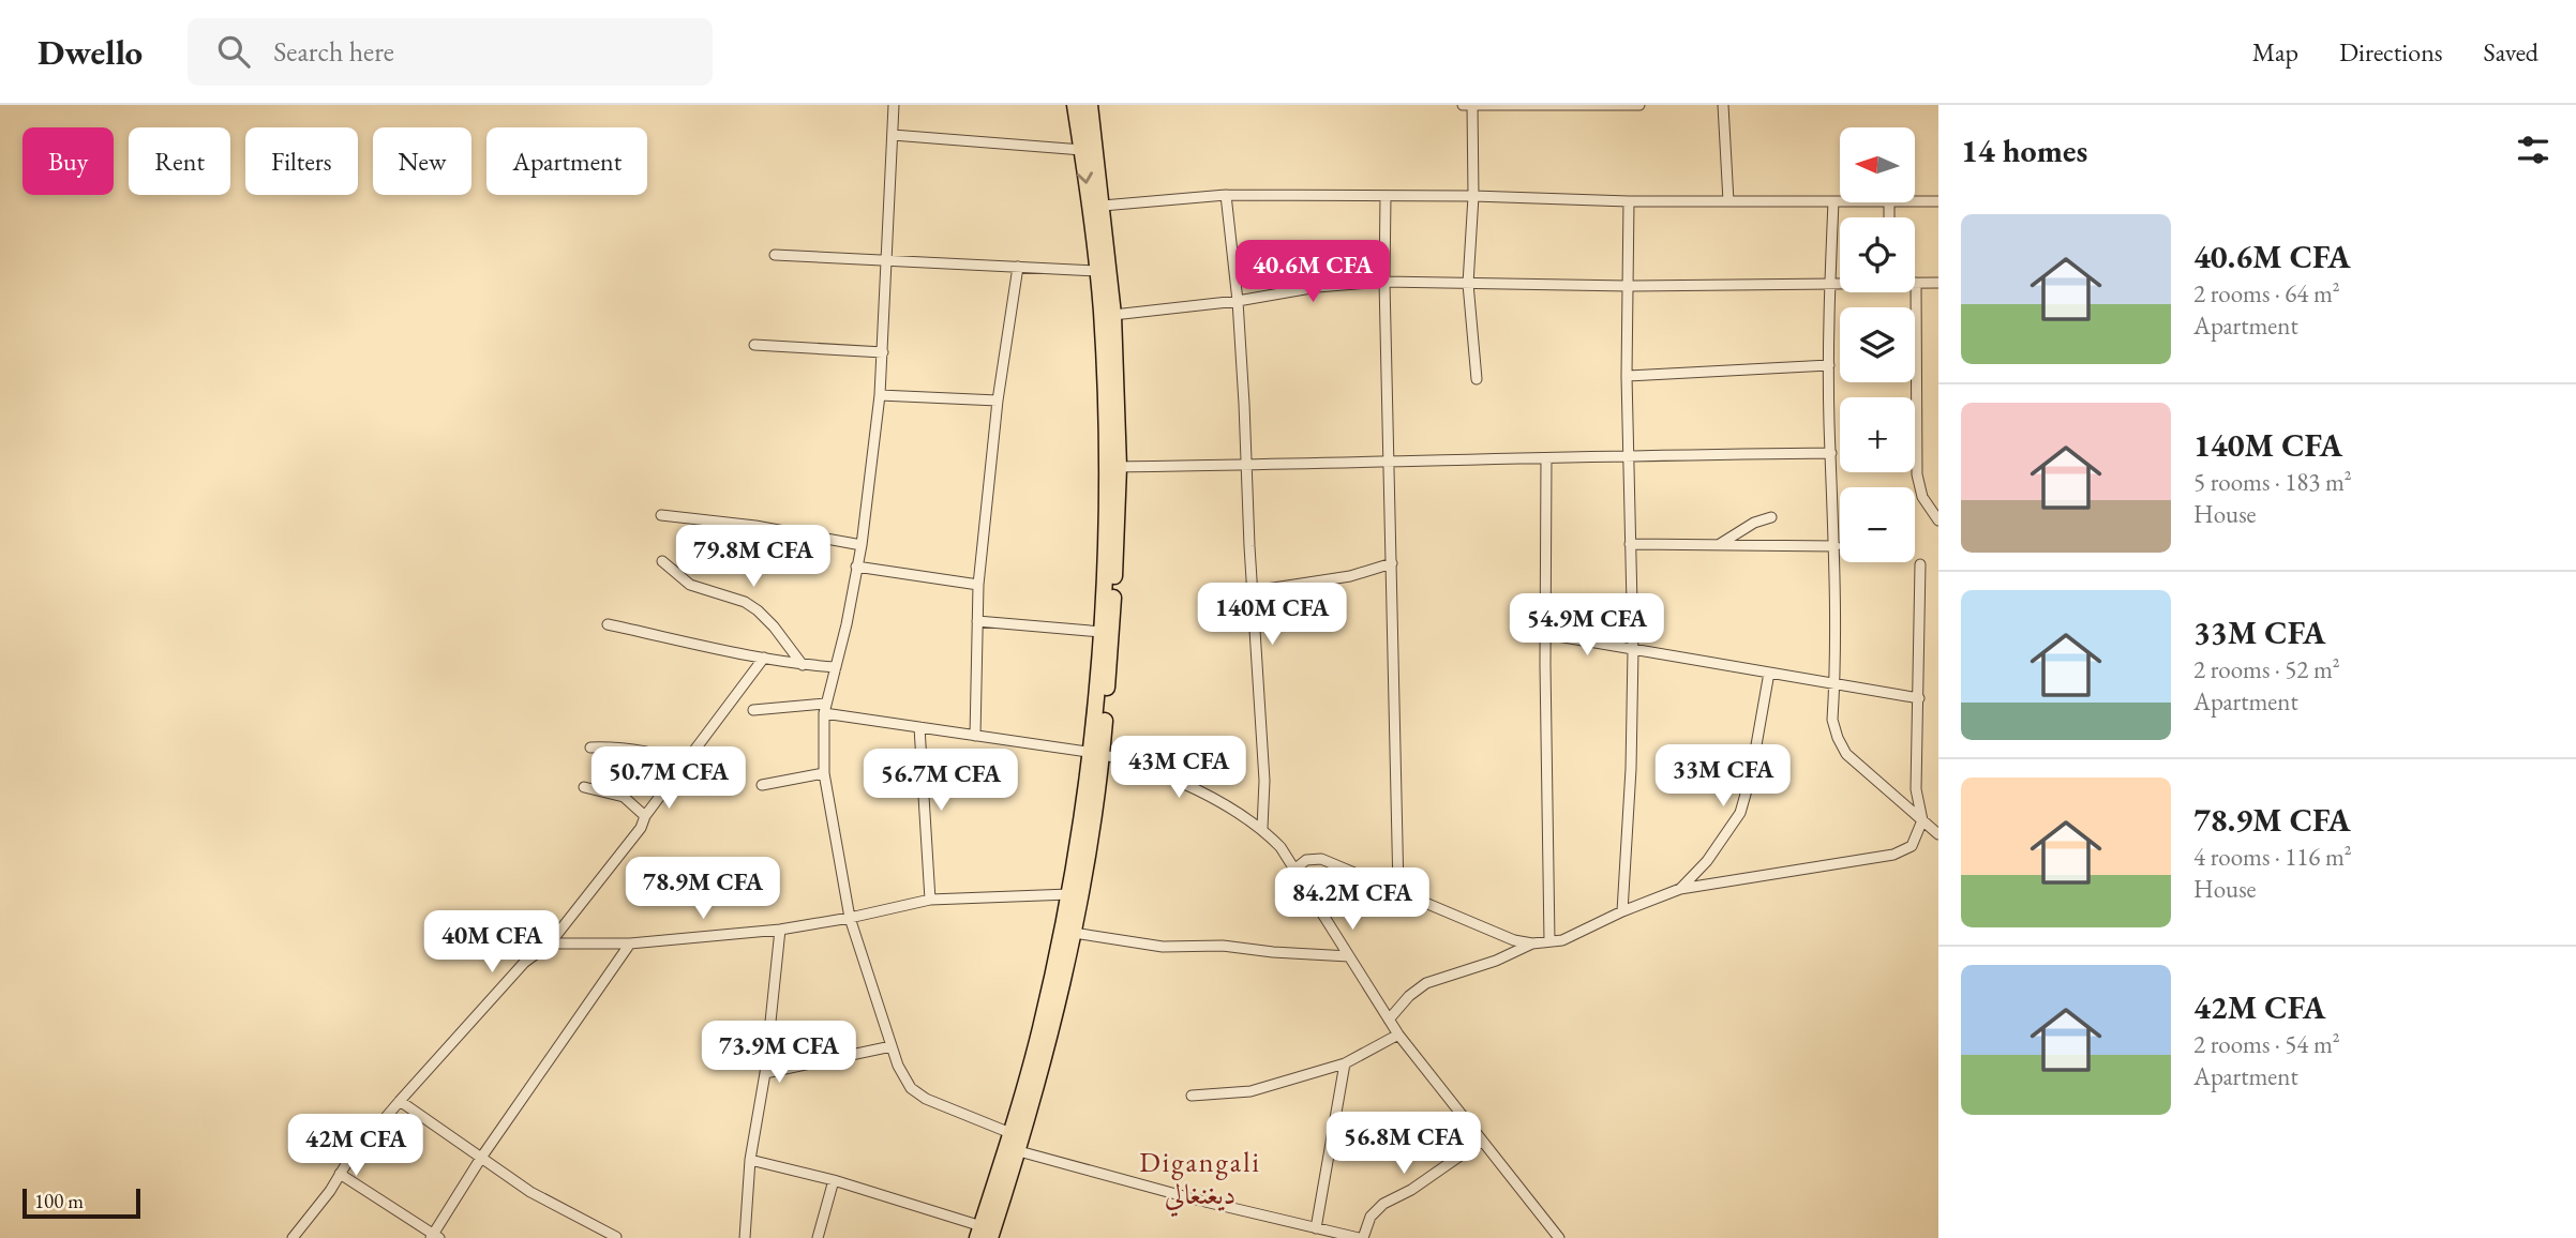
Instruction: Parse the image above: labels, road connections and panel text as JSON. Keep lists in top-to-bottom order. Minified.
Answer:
{"districts":["Digangali ديغنغالي"],"scale_bar":"100 m","north":"left","page":{"header":"Dwello","search":"Search here","nav":["Map","Directions","Saved"],"heading":"14 homes","map_buttons":["+","−"],"chip":["Buy","Rent","Filters","New","Apartment"],"list":[{"name":"40.6M CFA","note":"2 rooms · 64 m² · Apartment"},{"name":"140M CFA","note":"5 rooms · 183 m² · House"},{"name":"33M CFA","note":"2 rooms · 52 m² · Apartment"},{"name":"78.9M CFA","note":"4 rooms · 116 m² · House"},{"name":"42M CFA","note":"2 rooms · 54 m² · Apartment"}],"price":["40.6M CFA","79.8M CFA","140M CFA","54.9M CFA","43M CFA","33M CFA","50.7M CFA","56.7M CFA","78.9M CFA","84.2M CFA","40M CFA","73.9M CFA","56.8M CFA","42M CFA"],"scale":"100 m"}}
